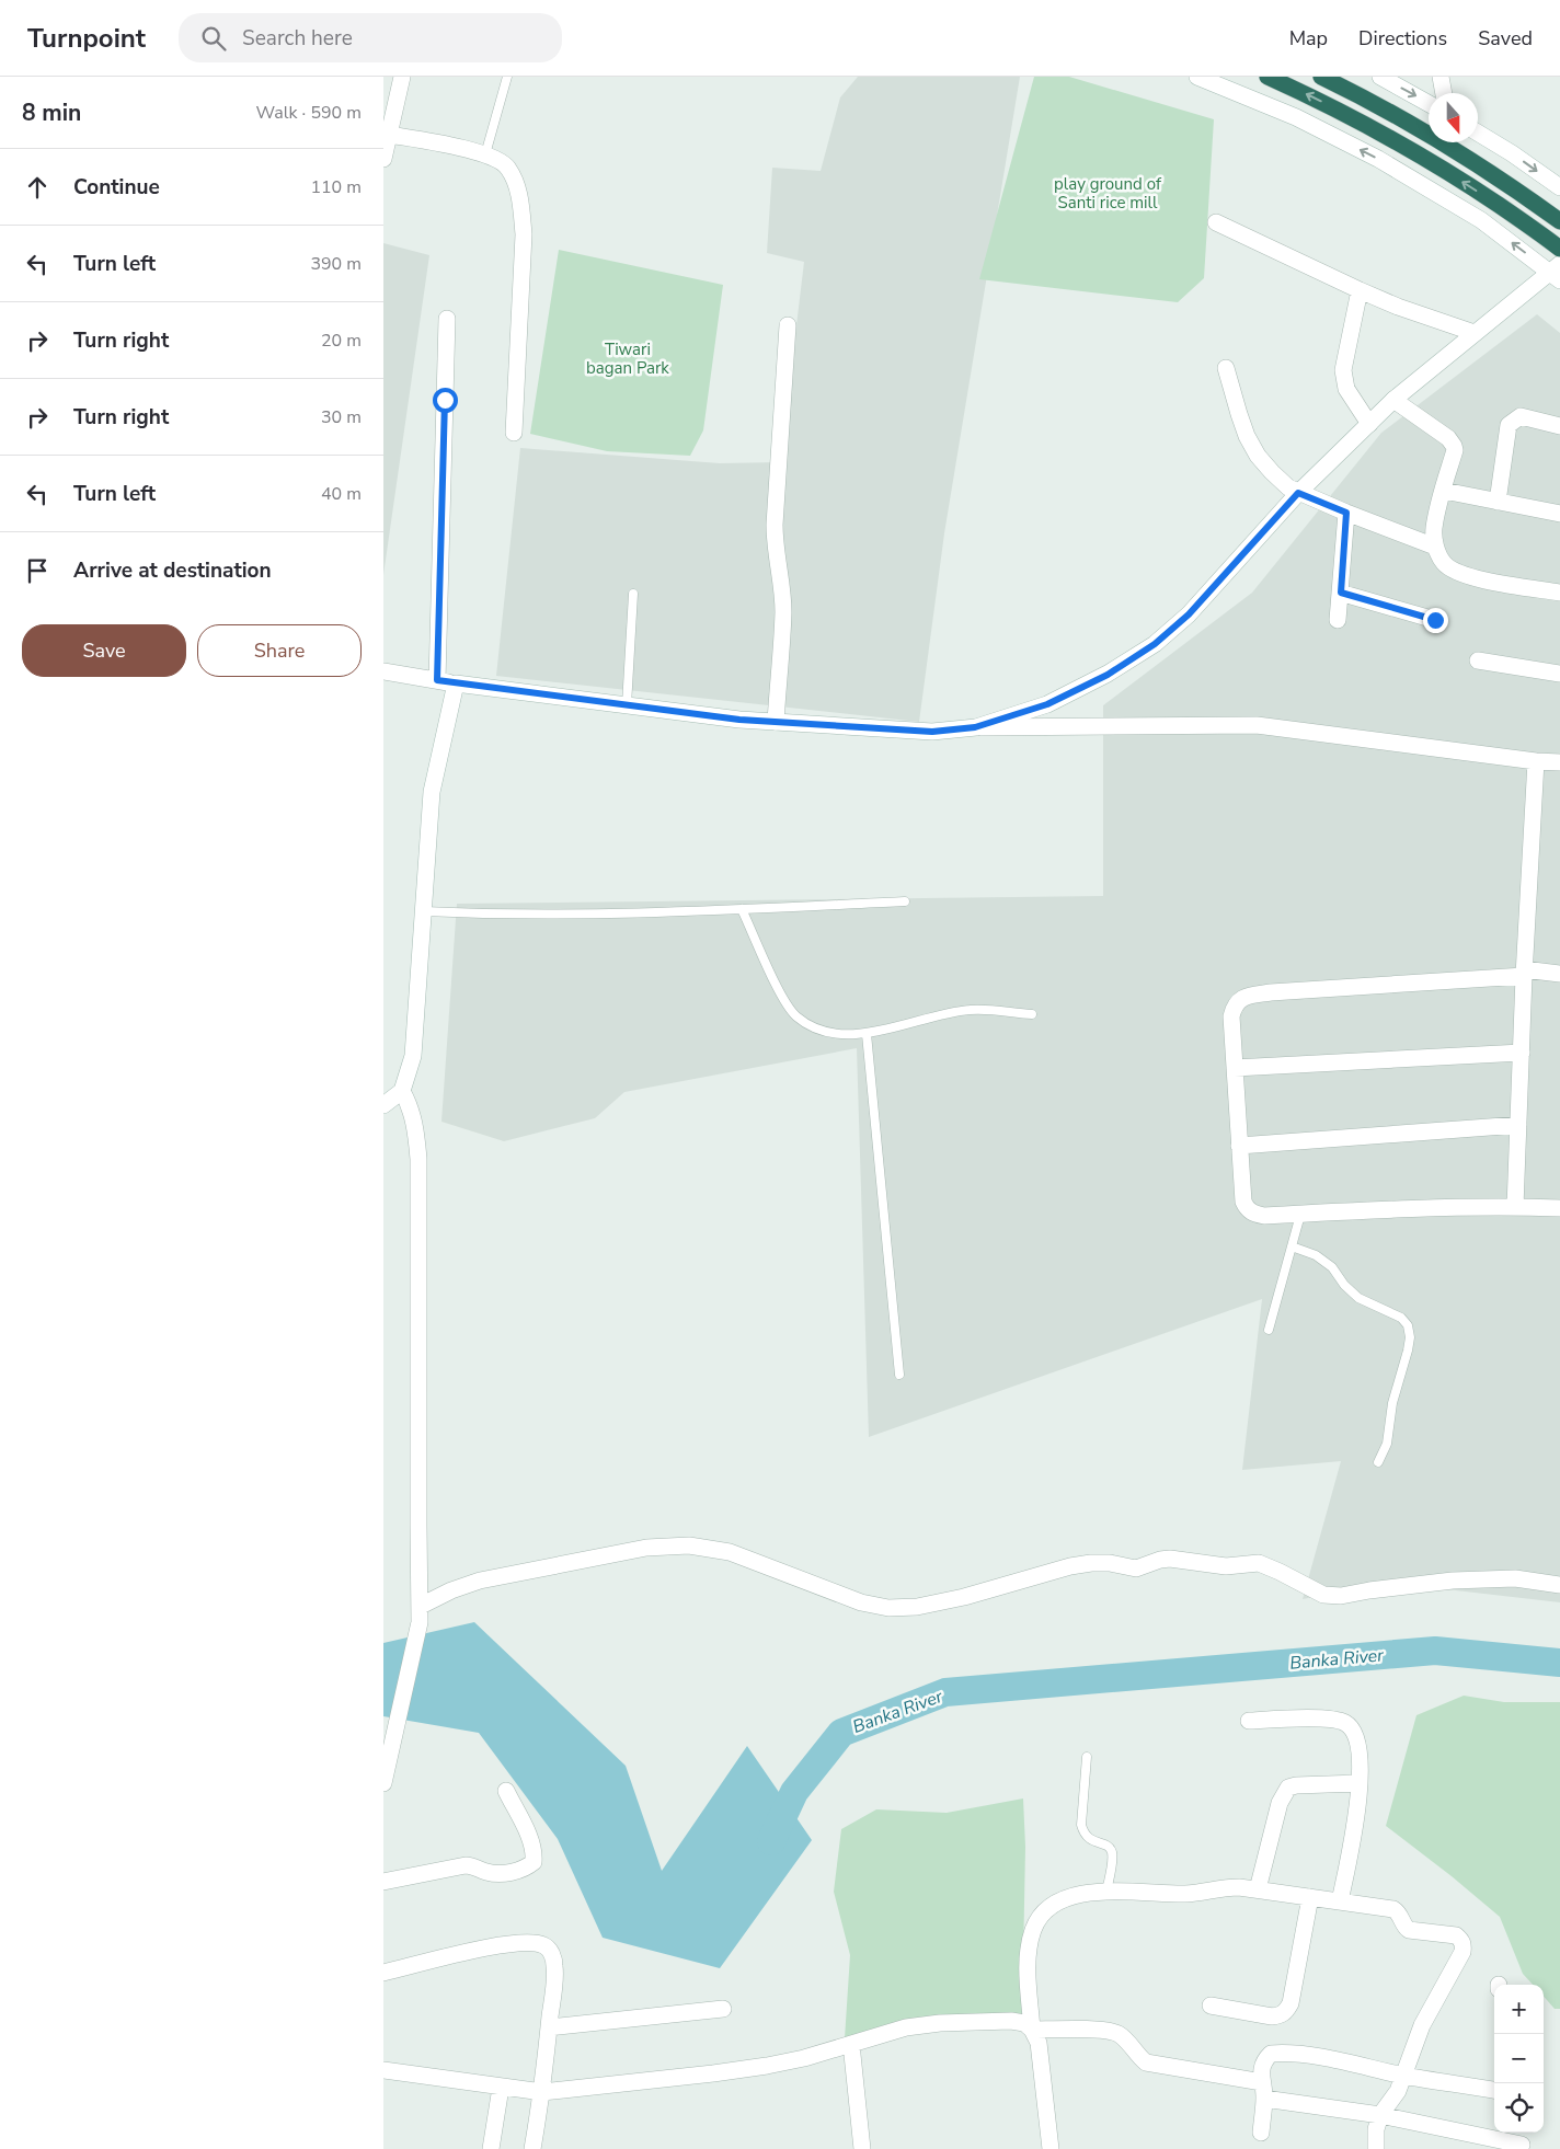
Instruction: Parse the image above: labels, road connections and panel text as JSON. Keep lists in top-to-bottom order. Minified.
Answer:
{"water":["Banka River"],"parks":["play ground of Santi rice mill","Tiwari bagan Park"],"north":"bottom","page":{"header":"Turnpoint","search":"Search here","nav":["Map","Directions","Saved"],"heading":["8 min","Walk · 590 m"],"list":[["Continue","110 m"],["Turn left","390 m"],["Turn right","20 m"],["Turn right","30 m"],["Turn left","40 m"],"Arrive at destination"],"buttons":["Save","Share"],"map_buttons":["+","−"]}}
